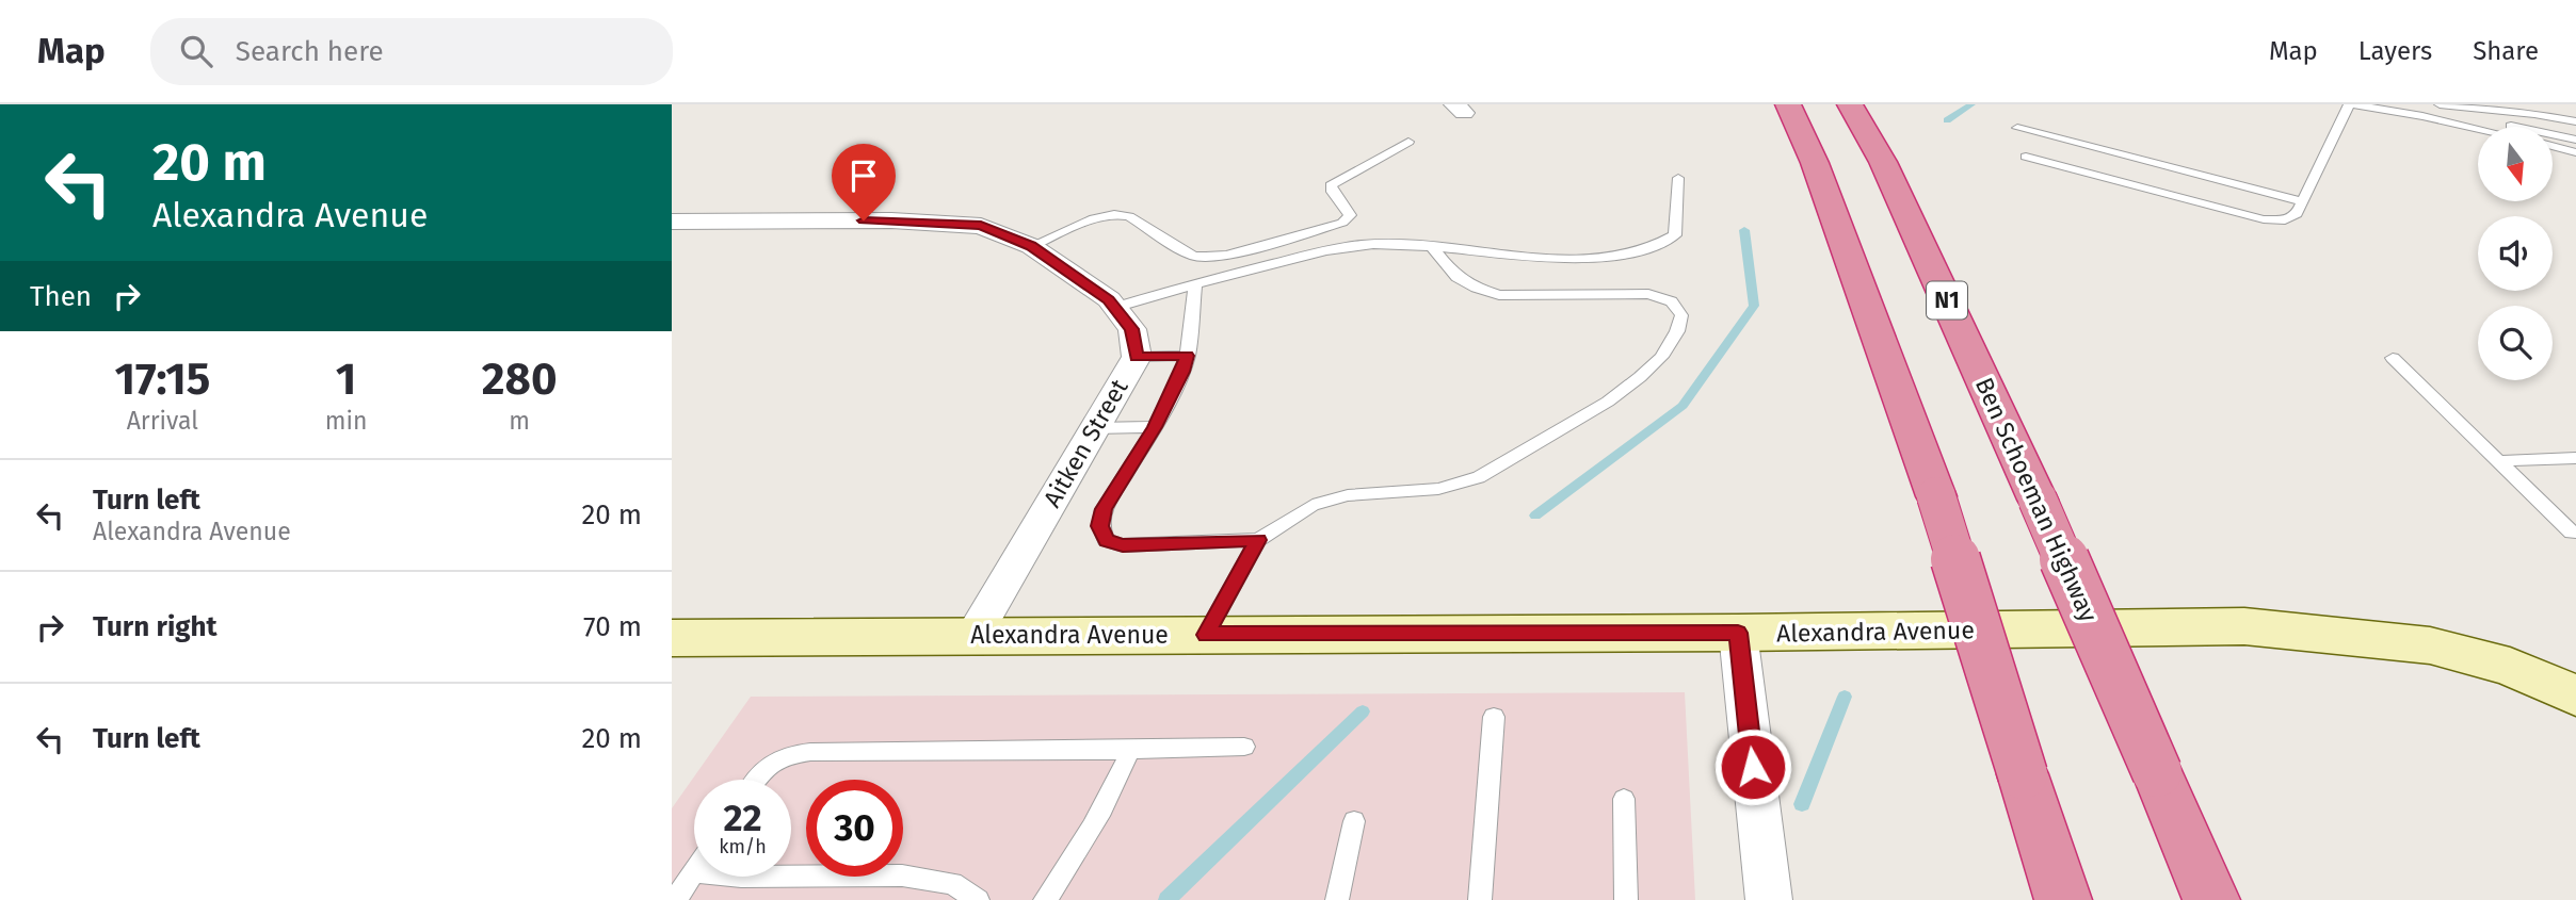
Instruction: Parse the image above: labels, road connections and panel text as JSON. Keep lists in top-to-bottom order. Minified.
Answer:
{"streets":{"highway":["N1","Ben Schoeman Highway"],"main road":["Alexandra Avenue"],"street":["Aitken Street"]},"crossings":[["Aitken Street","Alexandra Avenue"]],"north":"bottom","page":{"header":"Map","search":"Search here","nav":["Map","Layers","Share"],"turn":["20 m","Alexandra Avenue"],"then":"Then","eta":["17:15","Arrival","1","min","280","m"],"list":[{"name":"Turn left","note":"Alexandra Avenue","value":"20 m"},{"name":"Turn right","value":"70 m"},{"name":"Turn left","value":"20 m"}],"speed":"22 km/h","limit":"30"}}
